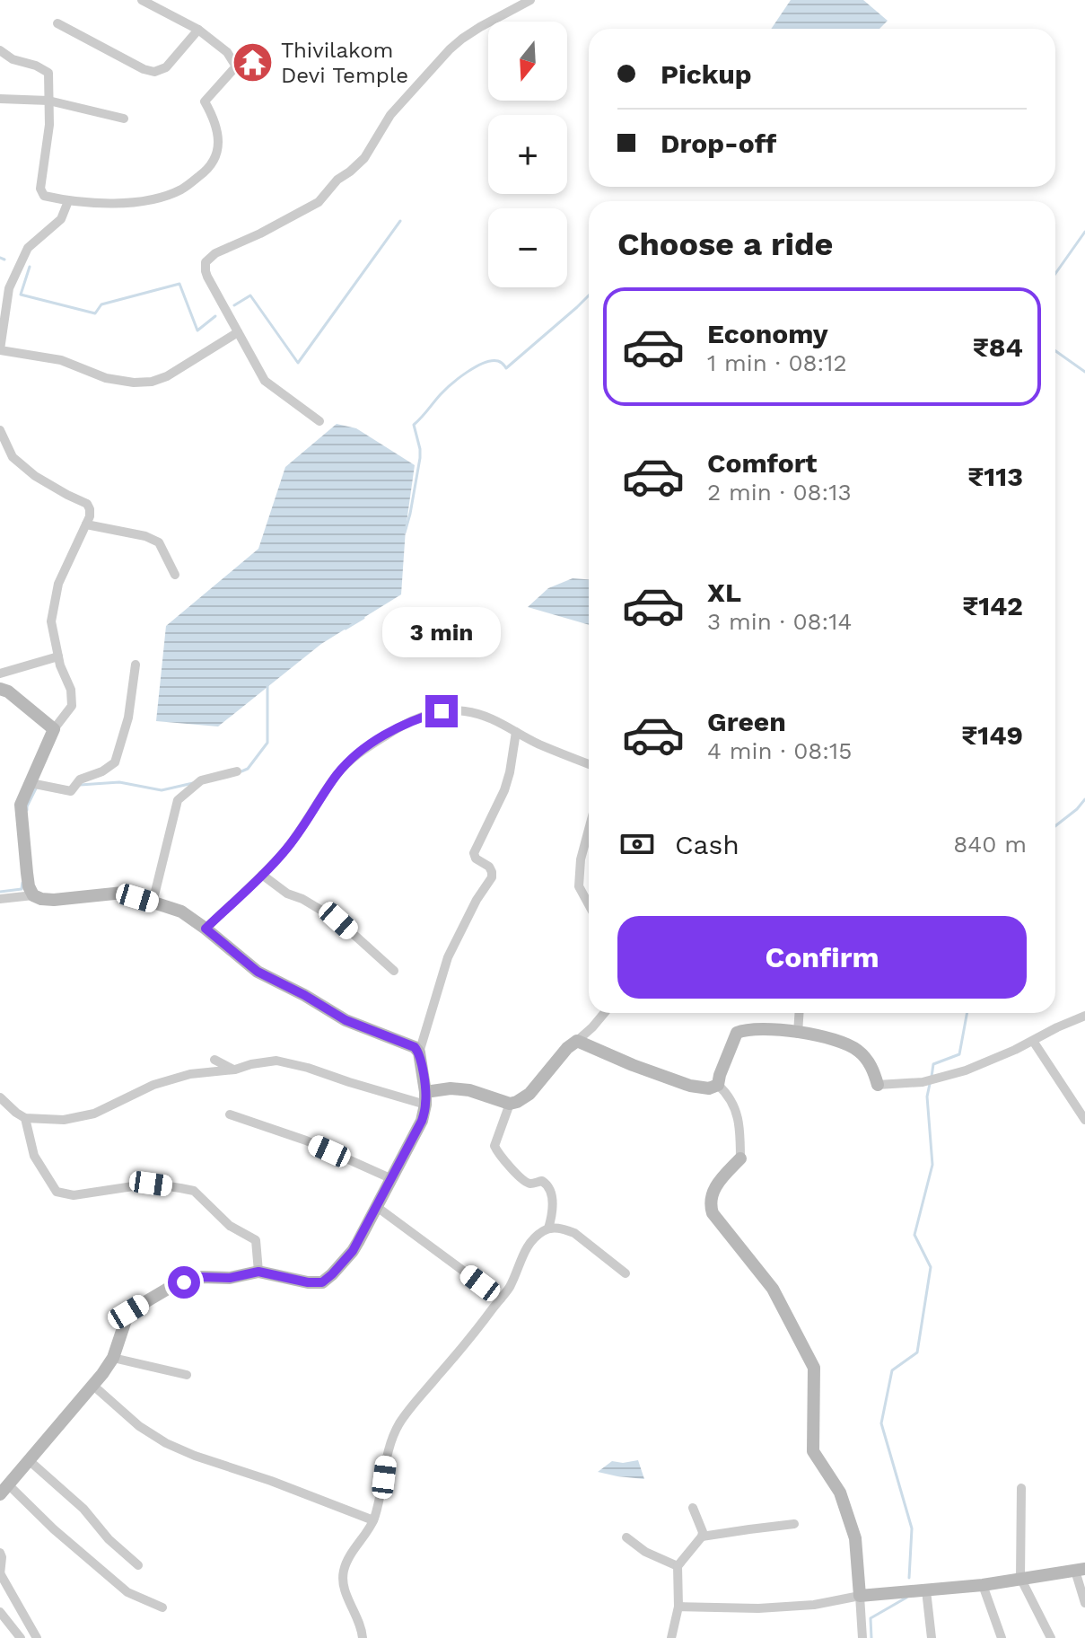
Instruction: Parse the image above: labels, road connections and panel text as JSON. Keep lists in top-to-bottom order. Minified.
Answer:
{"places":{"temple":["Thivilakom Devi Temple"]},"north":"bottom","page":{"map_buttons":["+","−"],"banner":["Pickup","Drop-off"],"heading":"Choose a ride","list":[{"name":"Economy","note":"1 min · 08:12","value":"₹84"},{"name":"Comfort","note":"2 min · 08:13","value":"₹113"},{"name":"XL","note":"3 min · 08:14","value":"₹142"},{"name":"Green","note":"4 min · 08:15","value":"₹149"}],"bubble":"3 min","pay":["Cash","840 m"],"buttons":"Confirm"}}
